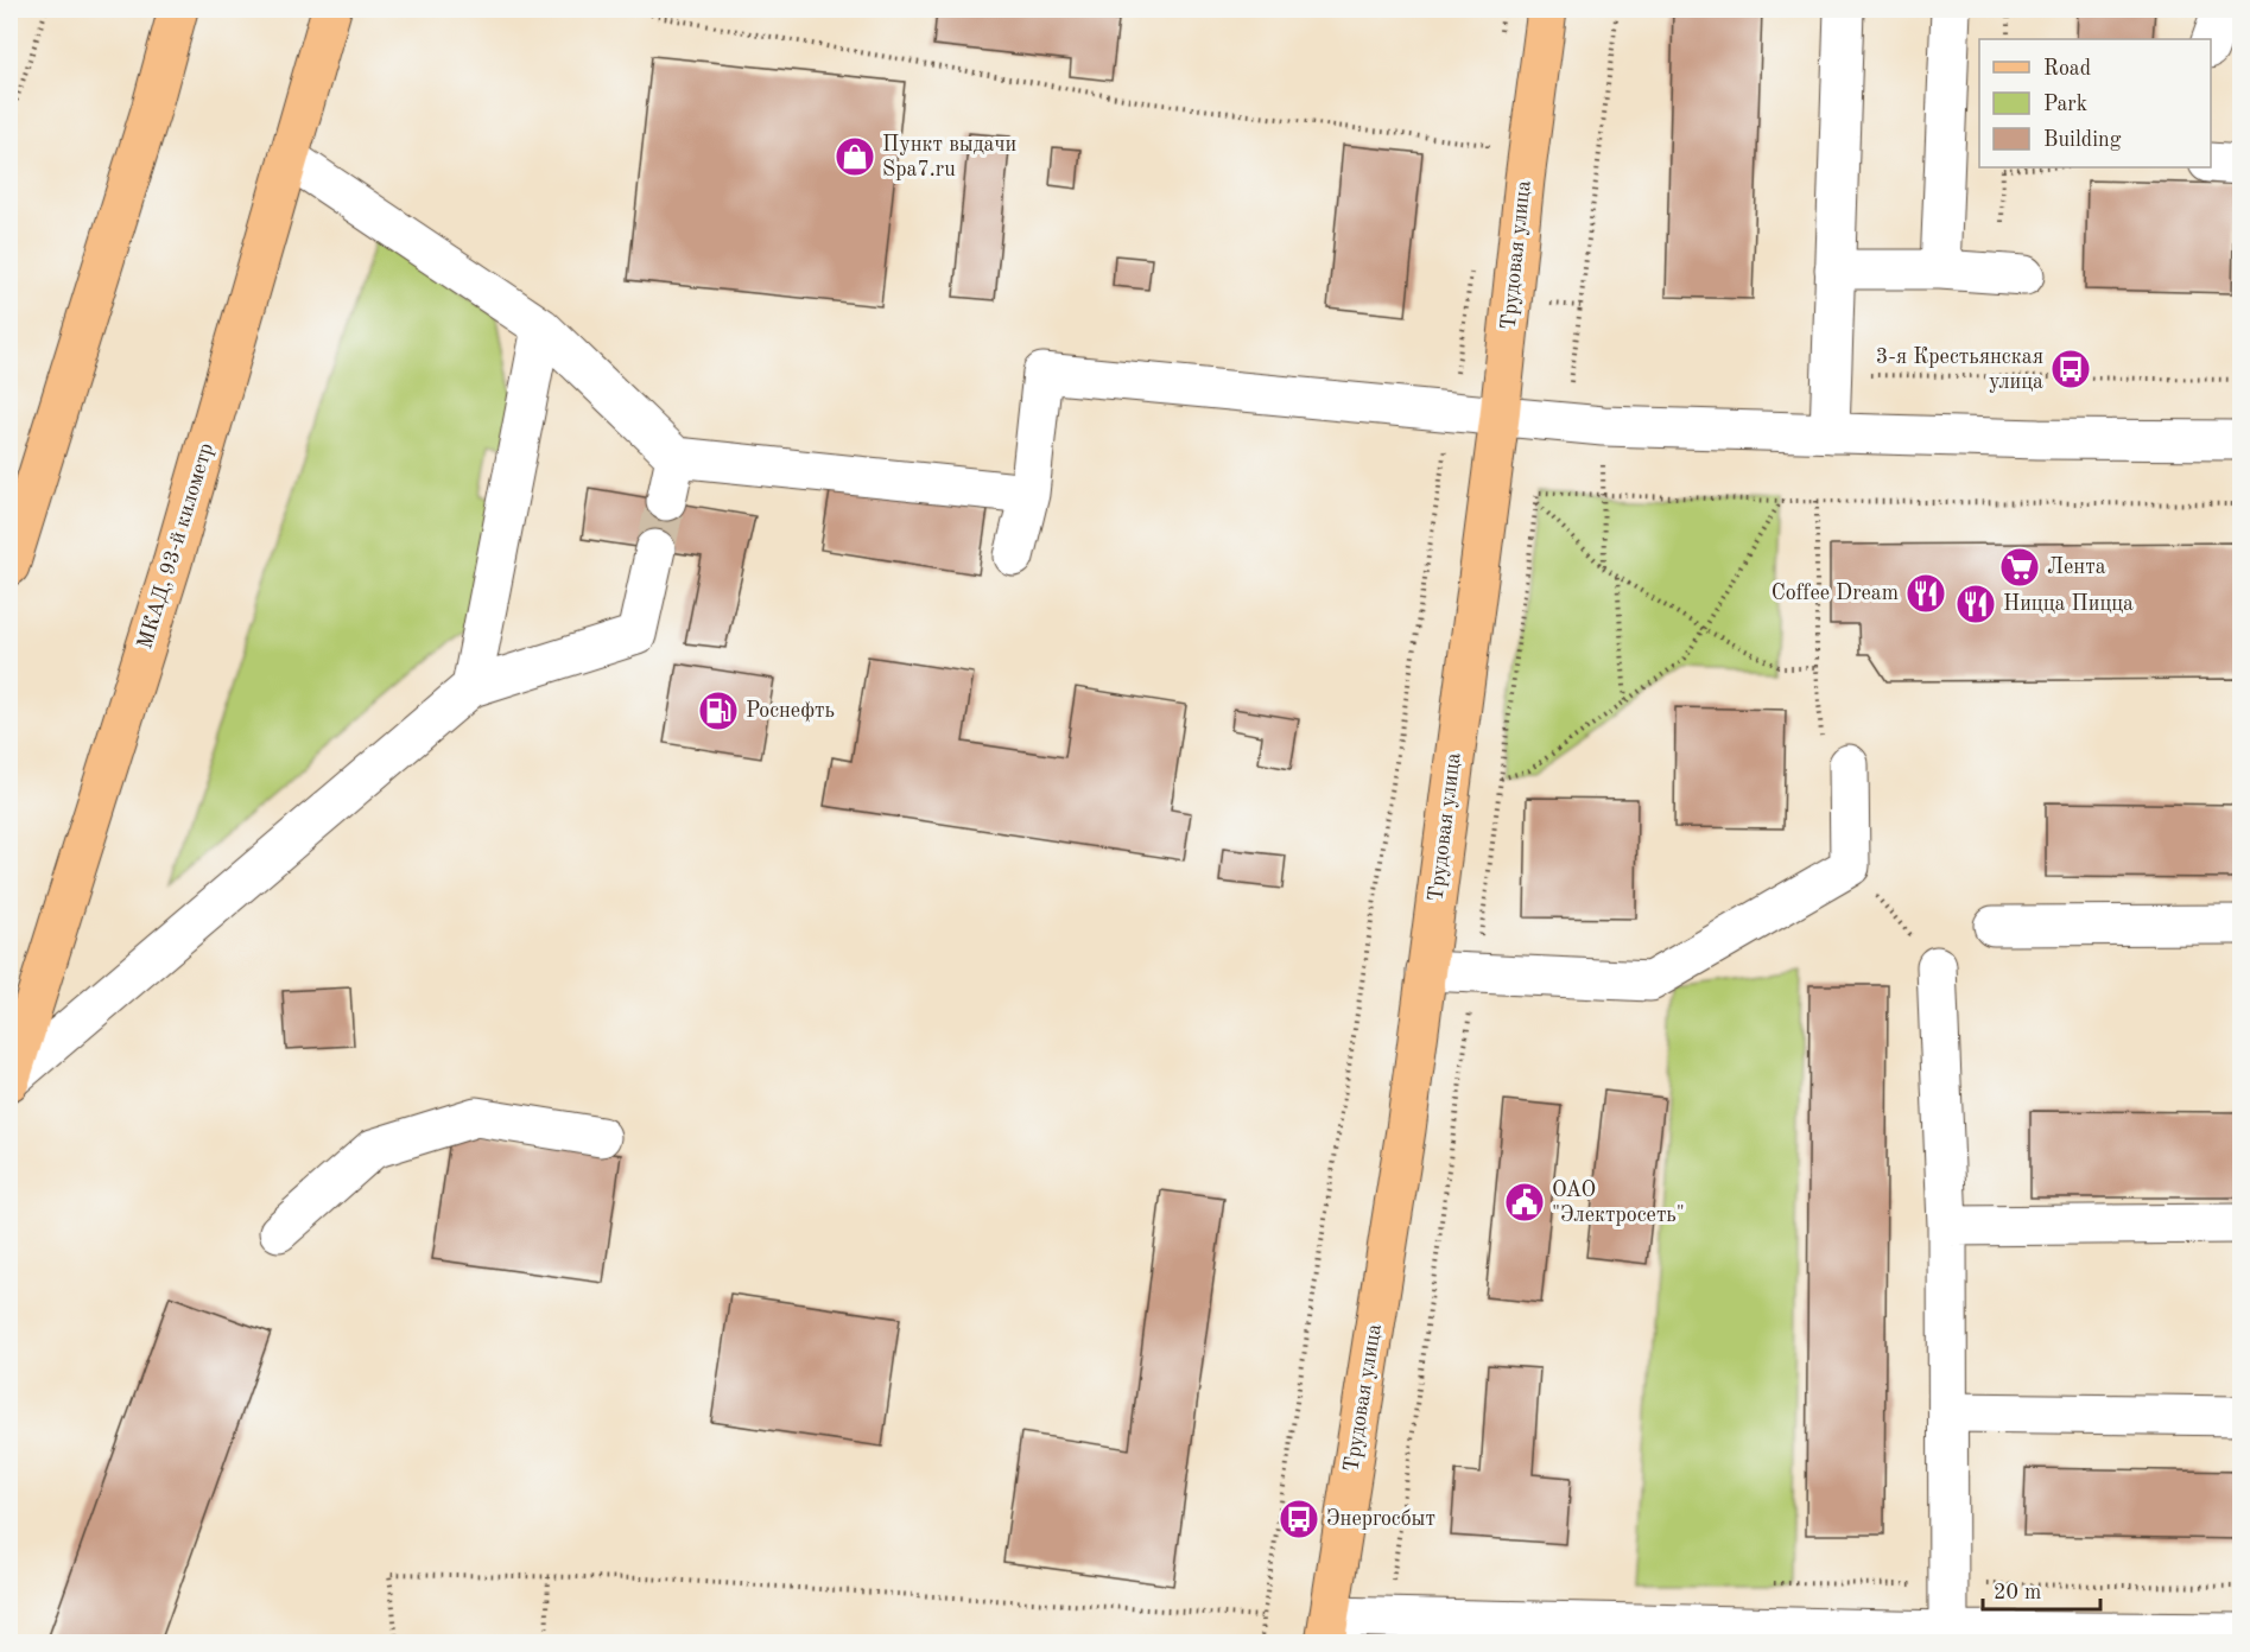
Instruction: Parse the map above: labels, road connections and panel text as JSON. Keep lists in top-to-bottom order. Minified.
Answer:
{"streets":{"main road":["Трудовая улица","МКАД, 93-й километр"]},"places":{"shop":["Пункт выдачи Spa7.ru"],"bus stop":["3-я Крестьянская улица","Энергосбыт"],"supermarket":["Лента"],"restaurant":["Сoffee Dream","Ницца Пицца"],"fuel station":["Роснефть"],"public building":["ОАО \"Электросеть\""]},"legend":["Road","Park","Building"],"scale_bar":"20 m"}
